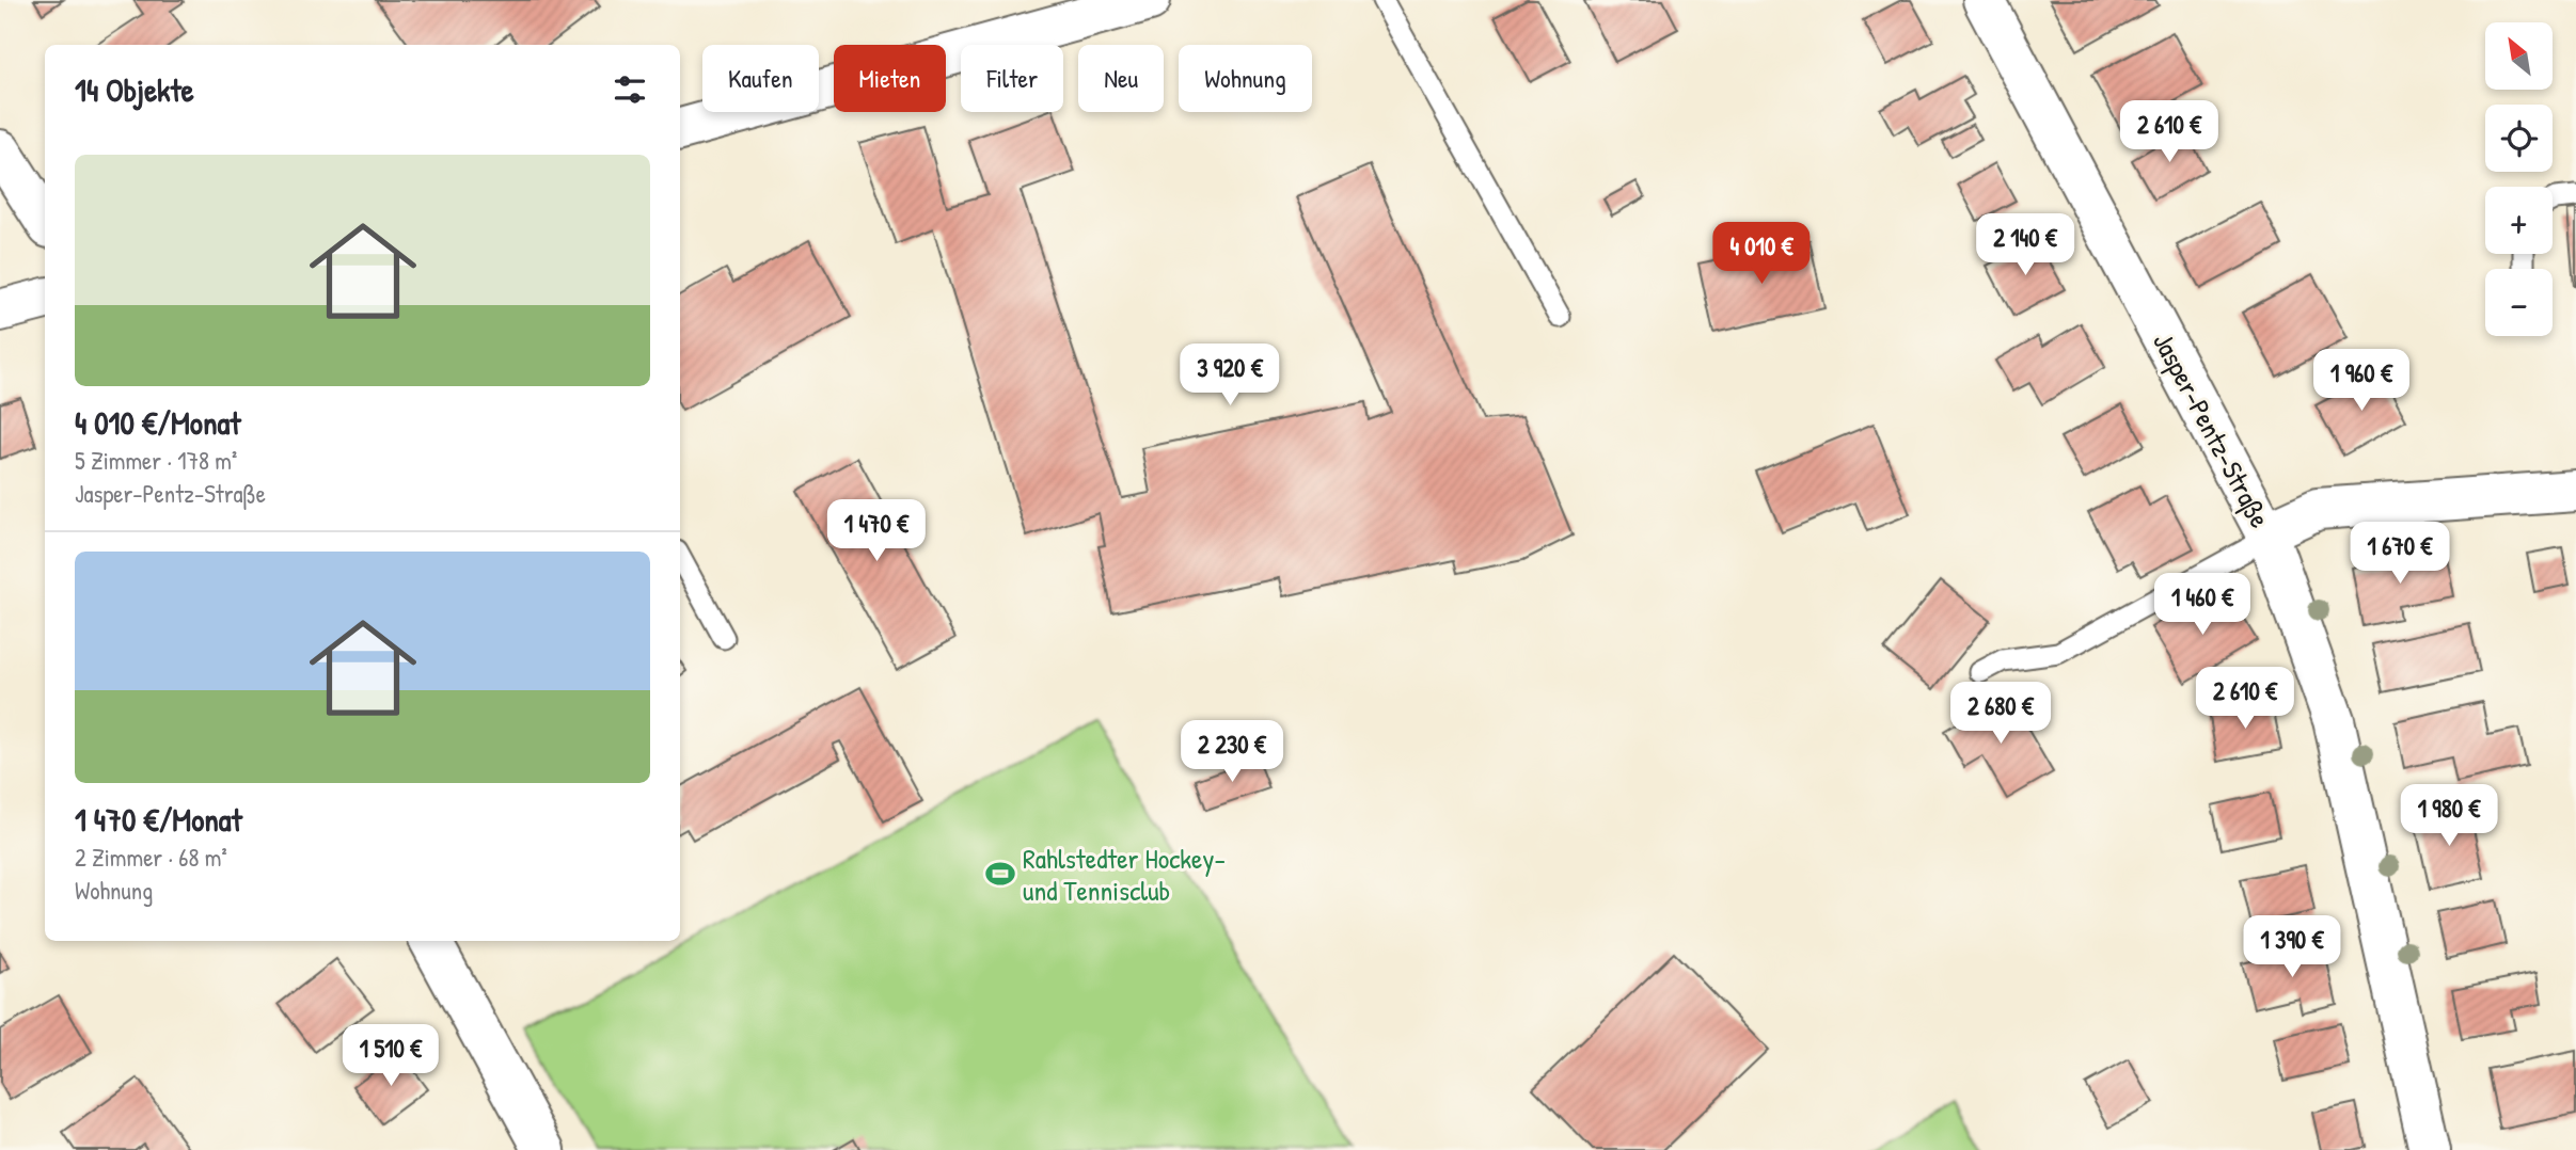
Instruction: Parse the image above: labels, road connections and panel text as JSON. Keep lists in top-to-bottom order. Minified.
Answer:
{"streets":{"street":["Jasper-Pentz-Straße"]},"places":{"sports":["Rahlstedter Hockey- und Tennisclub"]},"north":"top left","page":{"map_buttons":["+","−"],"chip":["Kaufen","Mieten","Filter","Neu","Wohnung"],"heading":"14 Objekte","price":["2 610 €","2 140 €","4 010 €","3 920 €","1 960 €","1 470 €","1 670 €","1 460 €","2 610 €","2 680 €","2 230 €","1 980 €","1 390 €","1 510 €"],"list":[{"name":"4 010 €/Monat","note":"5 Zimmer · 178 m² · Jasper-Pentz-Straße"},{"name":"1 470 €/Monat","note":"2 Zimmer · 68 m² · Wohnung"}]}}
